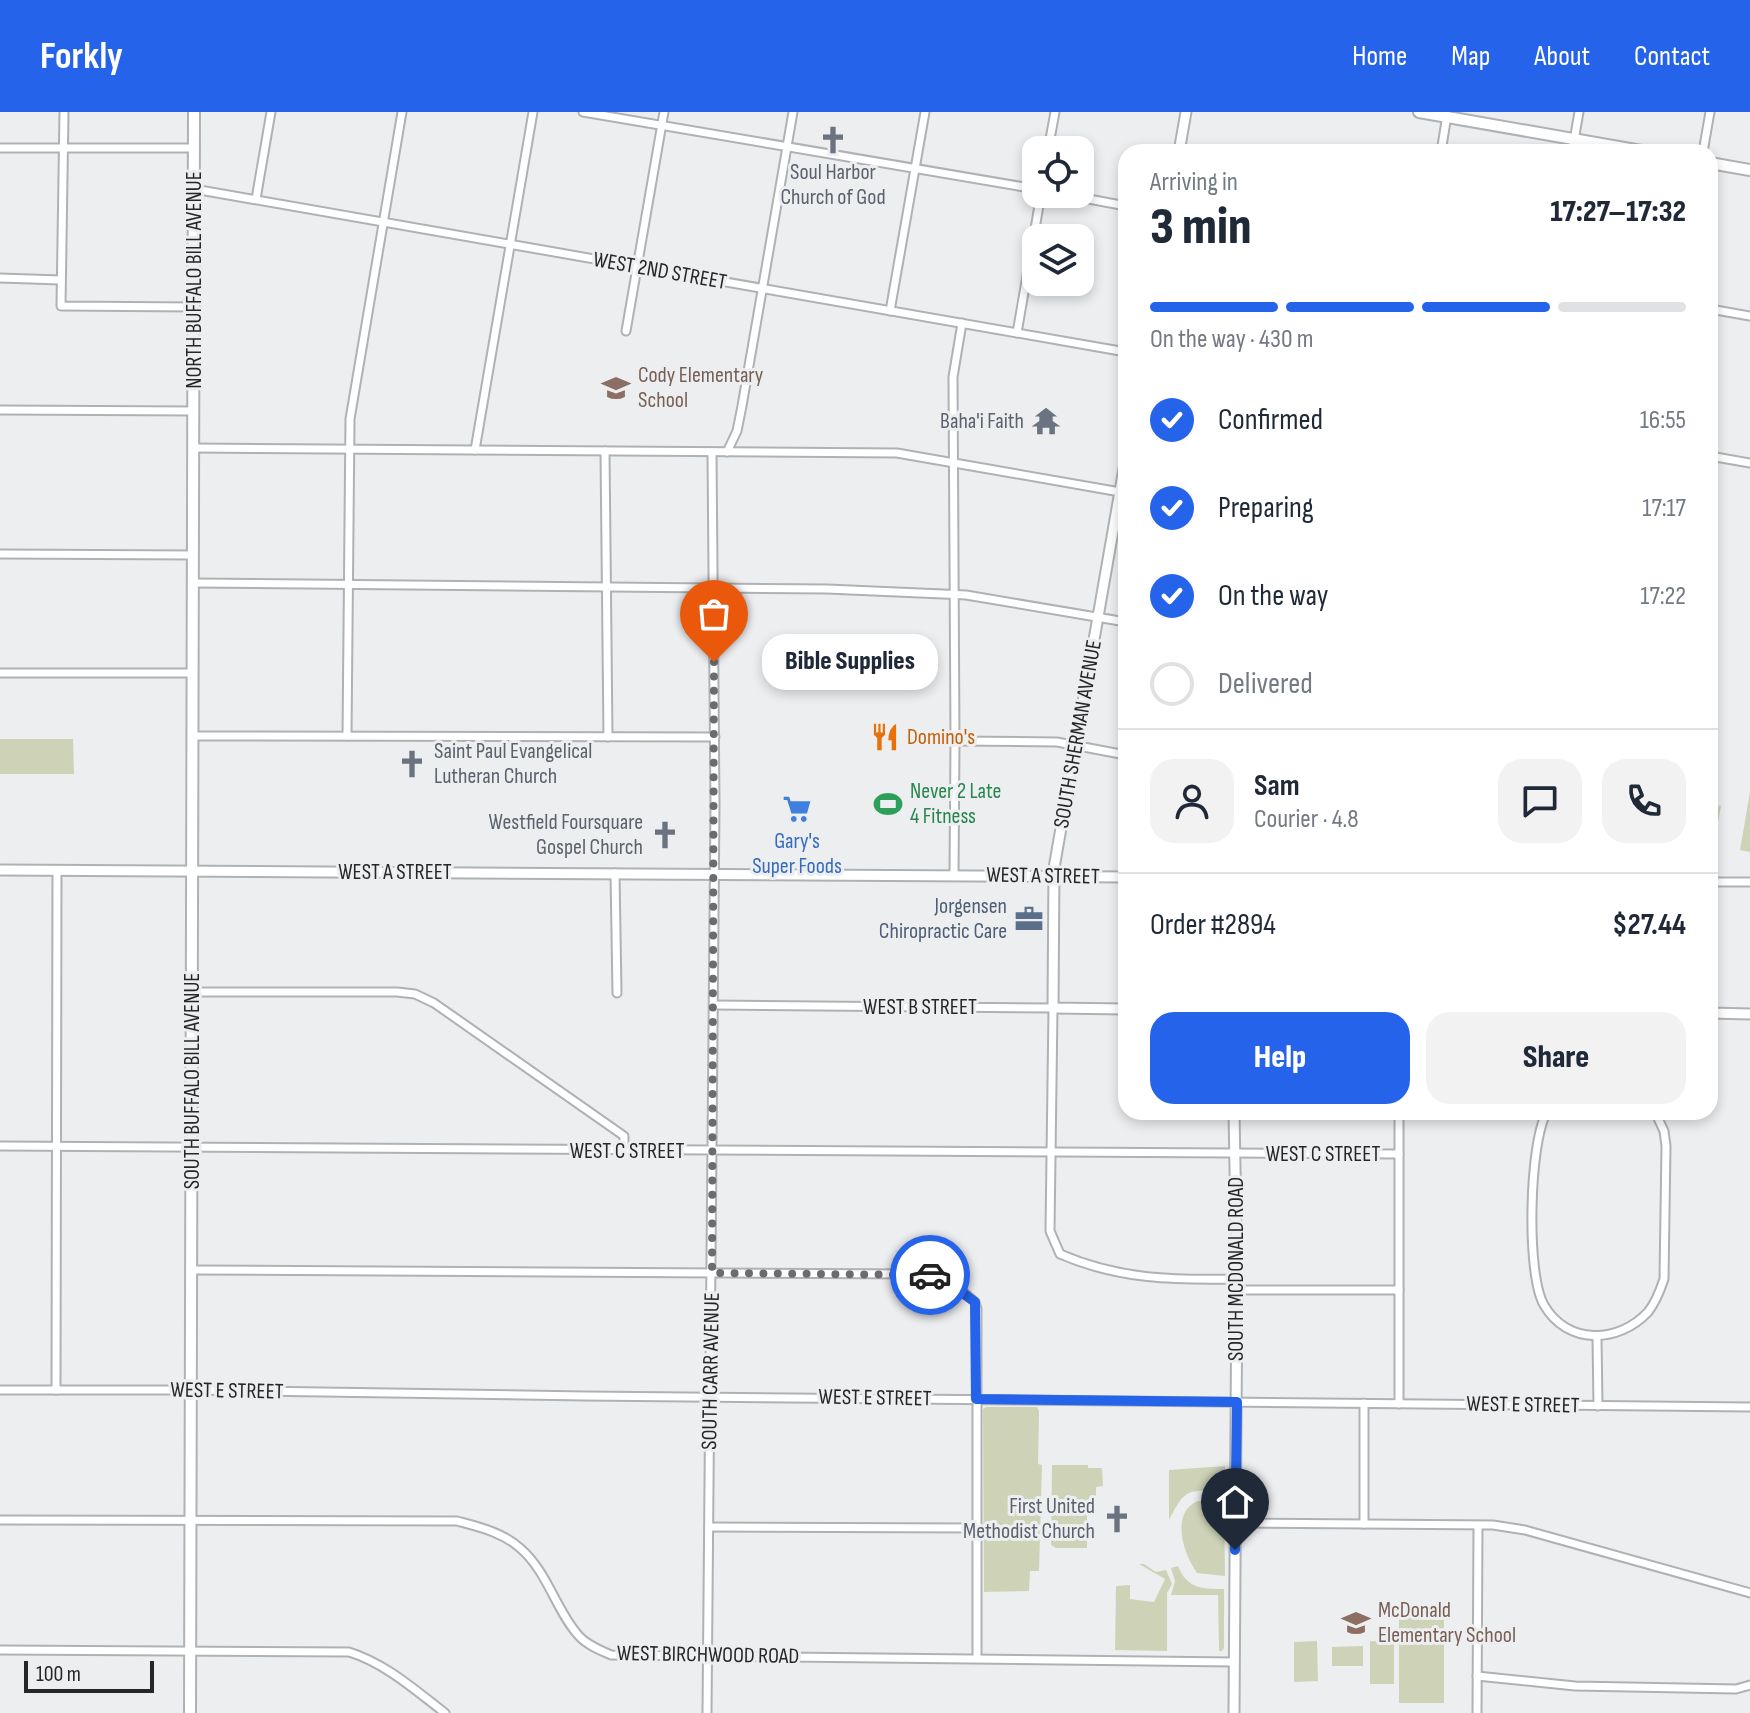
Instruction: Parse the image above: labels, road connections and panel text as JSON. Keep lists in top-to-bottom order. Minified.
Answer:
{"streets":{"main road":["NORTH BUFFALO BILL AVENUE","SOUTH BUFFALO BILL AVENUE"],"street":["WEST 2ND STREET","SOUTH SHERMAN AVENUE","WEST A STREET","WEST B STREET","WEST C STREET","SOUTH MCDONALD ROAD","SOUTH CARR AVENUE","WEST E STREET","WEST BIRCHWOOD ROAD"]},"crossings":[["WEST 2ND STREET","NORTH BUFFALO BILL AVENUE"],["NORTH BUFFALO BILL AVENUE","SOUTH BUFFALO BILL AVENUE"],["SOUTH SHERMAN AVENUE","WEST A STREET"],["SOUTH SHERMAN AVENUE","WEST B STREET"],["SOUTH SHERMAN AVENUE","WEST C STREET"],["SOUTH SHERMAN AVENUE","SOUTH MCDONALD ROAD"],["WEST A STREET","SOUTH BUFFALO BILL AVENUE"],["WEST A STREET","SOUTH CARR AVENUE"],["WEST B STREET","SOUTH CARR AVENUE"],["SOUTH BUFFALO BILL AVENUE","WEST C STREET"],["SOUTH BUFFALO BILL AVENUE","WEST E STREET"],["SOUTH BUFFALO BILL AVENUE","WEST BIRCHWOOD ROAD"],["WEST C STREET","SOUTH MCDONALD ROAD"],["WEST C STREET","SOUTH CARR AVENUE"],["SOUTH MCDONALD ROAD","WEST E STREET"],["SOUTH MCDONALD ROAD","WEST BIRCHWOOD ROAD"],["SOUTH CARR AVENUE","WEST E STREET"],["SOUTH CARR AVENUE","WEST BIRCHWOOD ROAD"]],"places":{"church":["Soul Harbor Church of God","Saint Paul Evangelical Lutheran Church","Westfield Foursquare Gospel Church","First United Methodist Church"],"school or university":["Cody Elementary School","McDonald Elementary School"],"temple":["Baha'i Faith"],"other":["Bible Supplies"],"restaurant":["Domino's"],"sports":["Never 2 Late 4 Fitness"],"supermarket":["Gary's Super Foods"],"office":["Jorgensen Chiropractic Care"]},"scale_bar":"100 m","page":{"header":"Forkly","nav":["Home","Map","About","Contact"],"heading":["3 min","Arriving in","17:27–17:32"],"panel":["Sam","Courier · 4.8","Order #2894","$27.44"],"bar":"On the way · 430 m","list":[["Confirmed","16:55"],["Preparing","17:17"],["On the way","17:22"],"Delivered"],"bubble":"Bible Supplies","buttons":["Help","Share"],"scale":"100 m"}}
